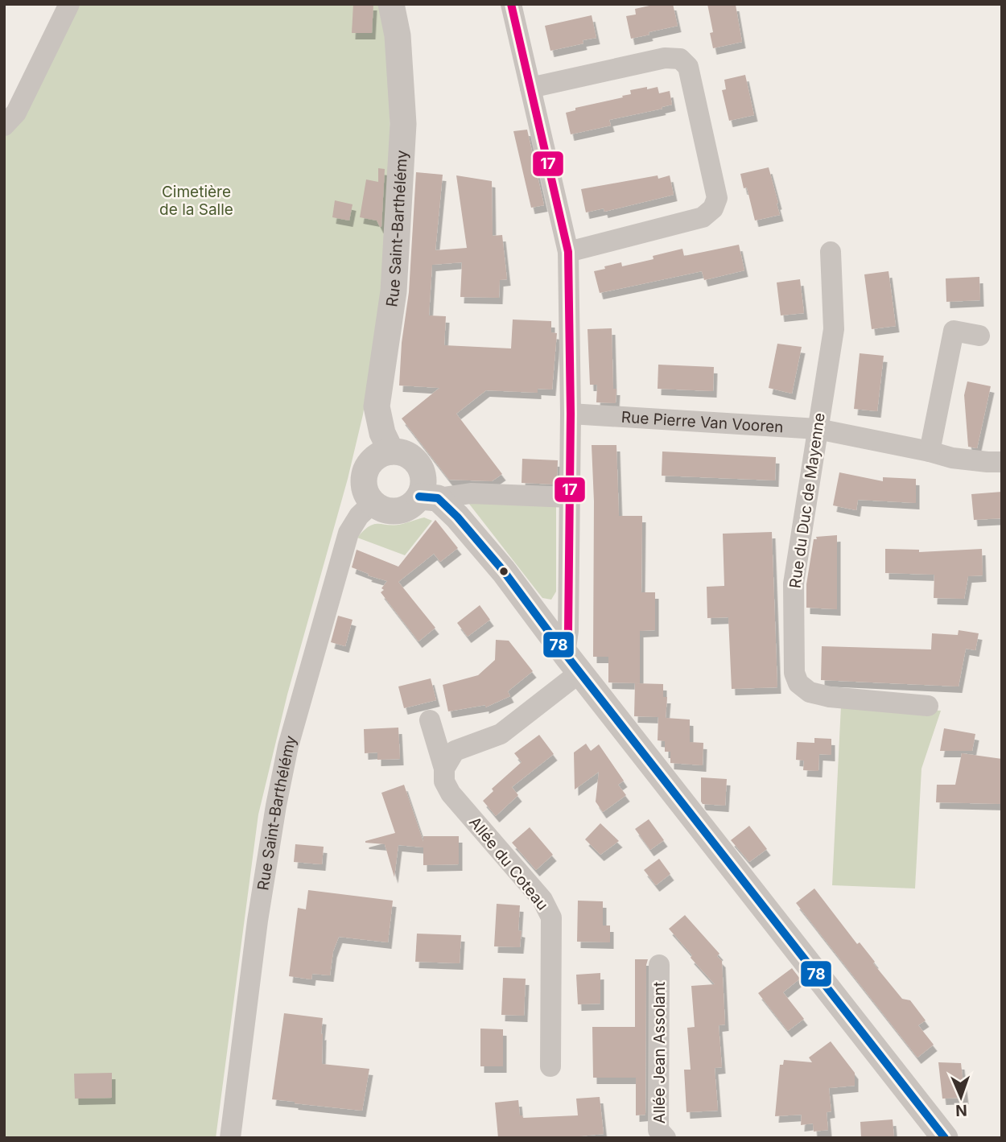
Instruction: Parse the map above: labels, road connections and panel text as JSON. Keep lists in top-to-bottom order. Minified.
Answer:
{"streets":{"street":["Rue Saint-Barthélémy","Rue Pierre Van Vooren","Rue du Duc de Mayenne","Allée du Coteau","Allée Jean Assolant"]},"crossings":[["Rue Pierre Van Vooren","Rue du Duc de Mayenne"]],"parks":["Cimetière de la Salle"],"lines":["transit line 17","transit line 78"],"north":"bottom"}
